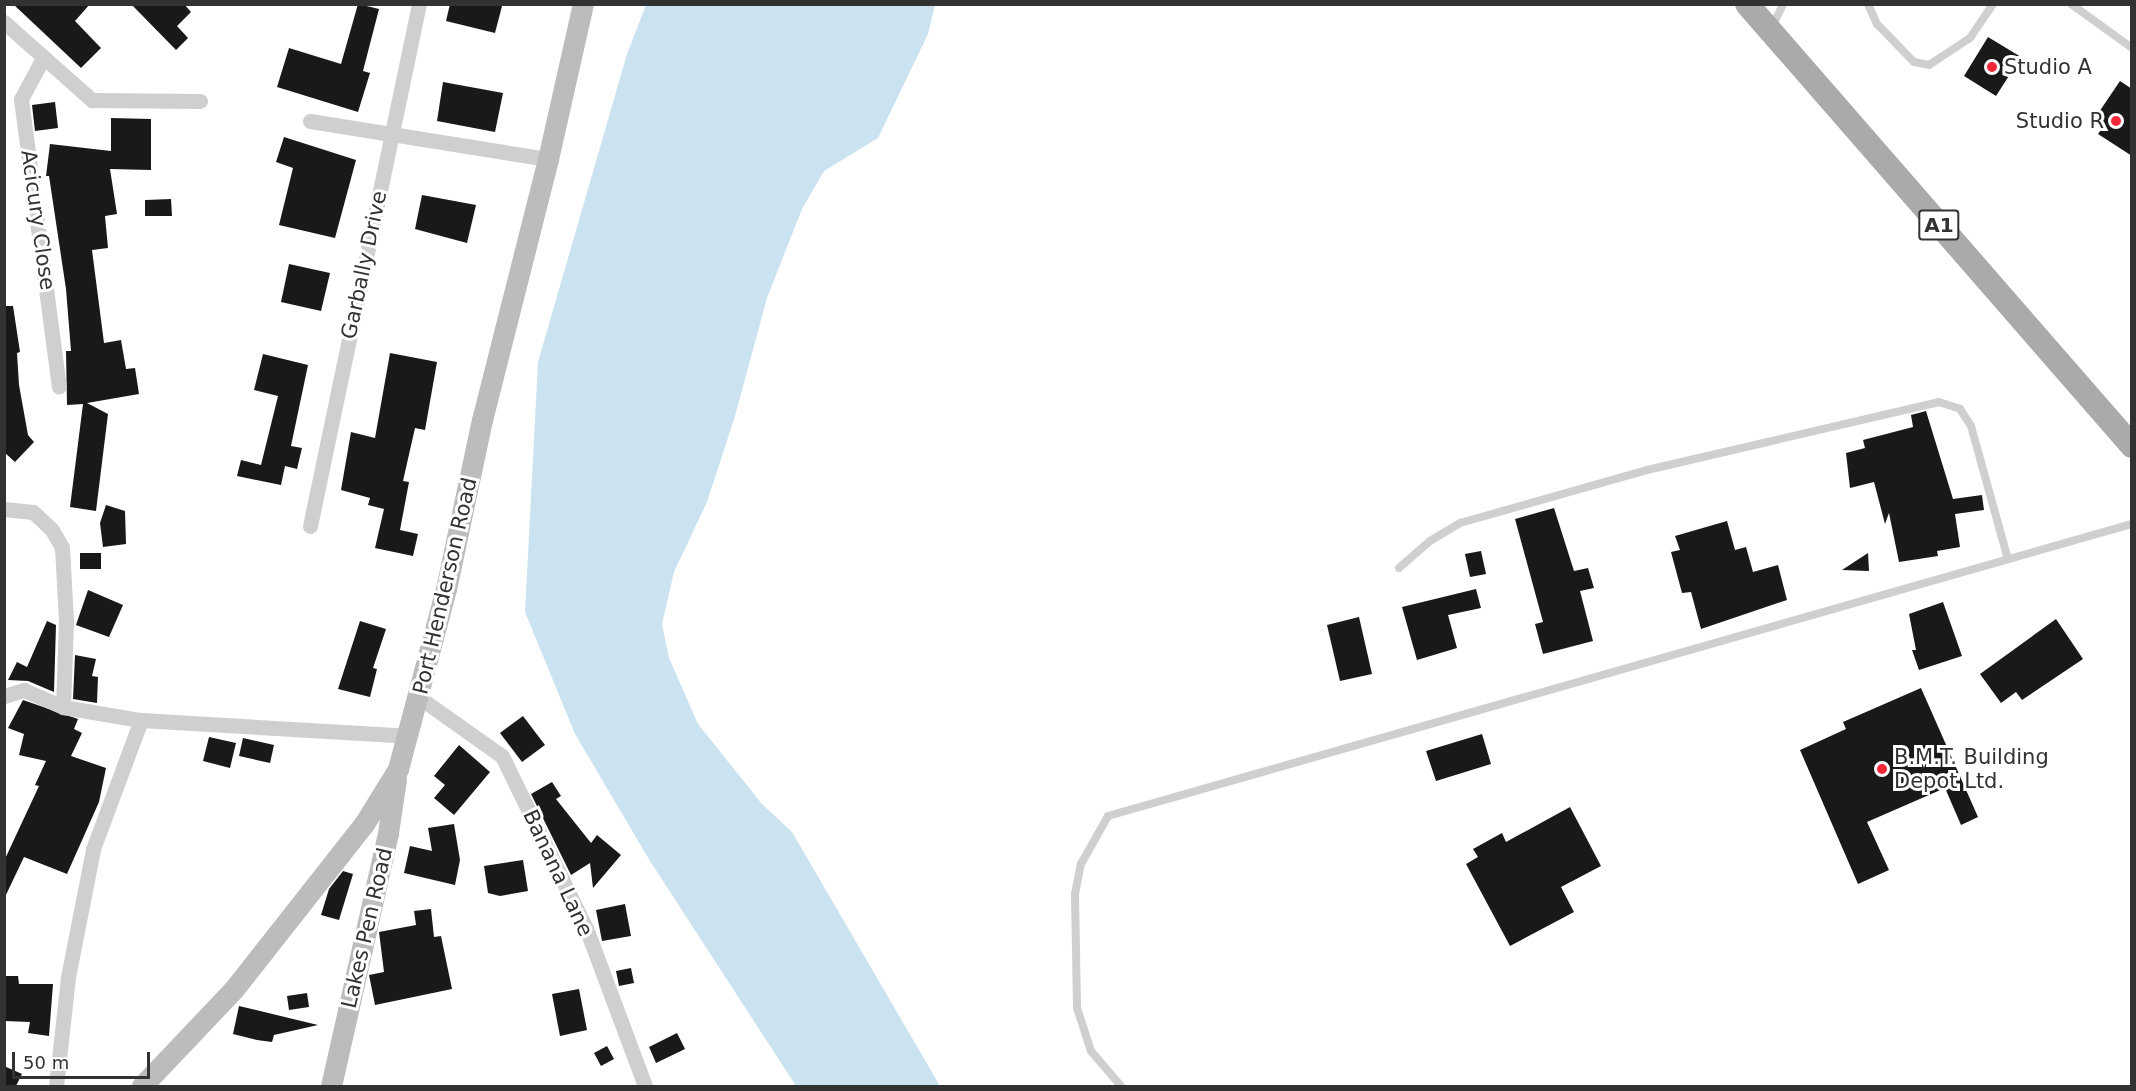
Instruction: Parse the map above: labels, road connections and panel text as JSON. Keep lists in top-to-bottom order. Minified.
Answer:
{"streets":{"main road":["A1"],"street":["Acicury Close","Garbally Drive","Port Henderson Road","Banana Lane","Lakes Pen Road"]},"crossings":[["Port Henderson Road","Banana Lane"],["Port Henderson Road","Lakes Pen Road"]],"places":["Studio A","Studio R","B.M.T. Building Depot Ltd."],"scale_bar":"50 m"}
